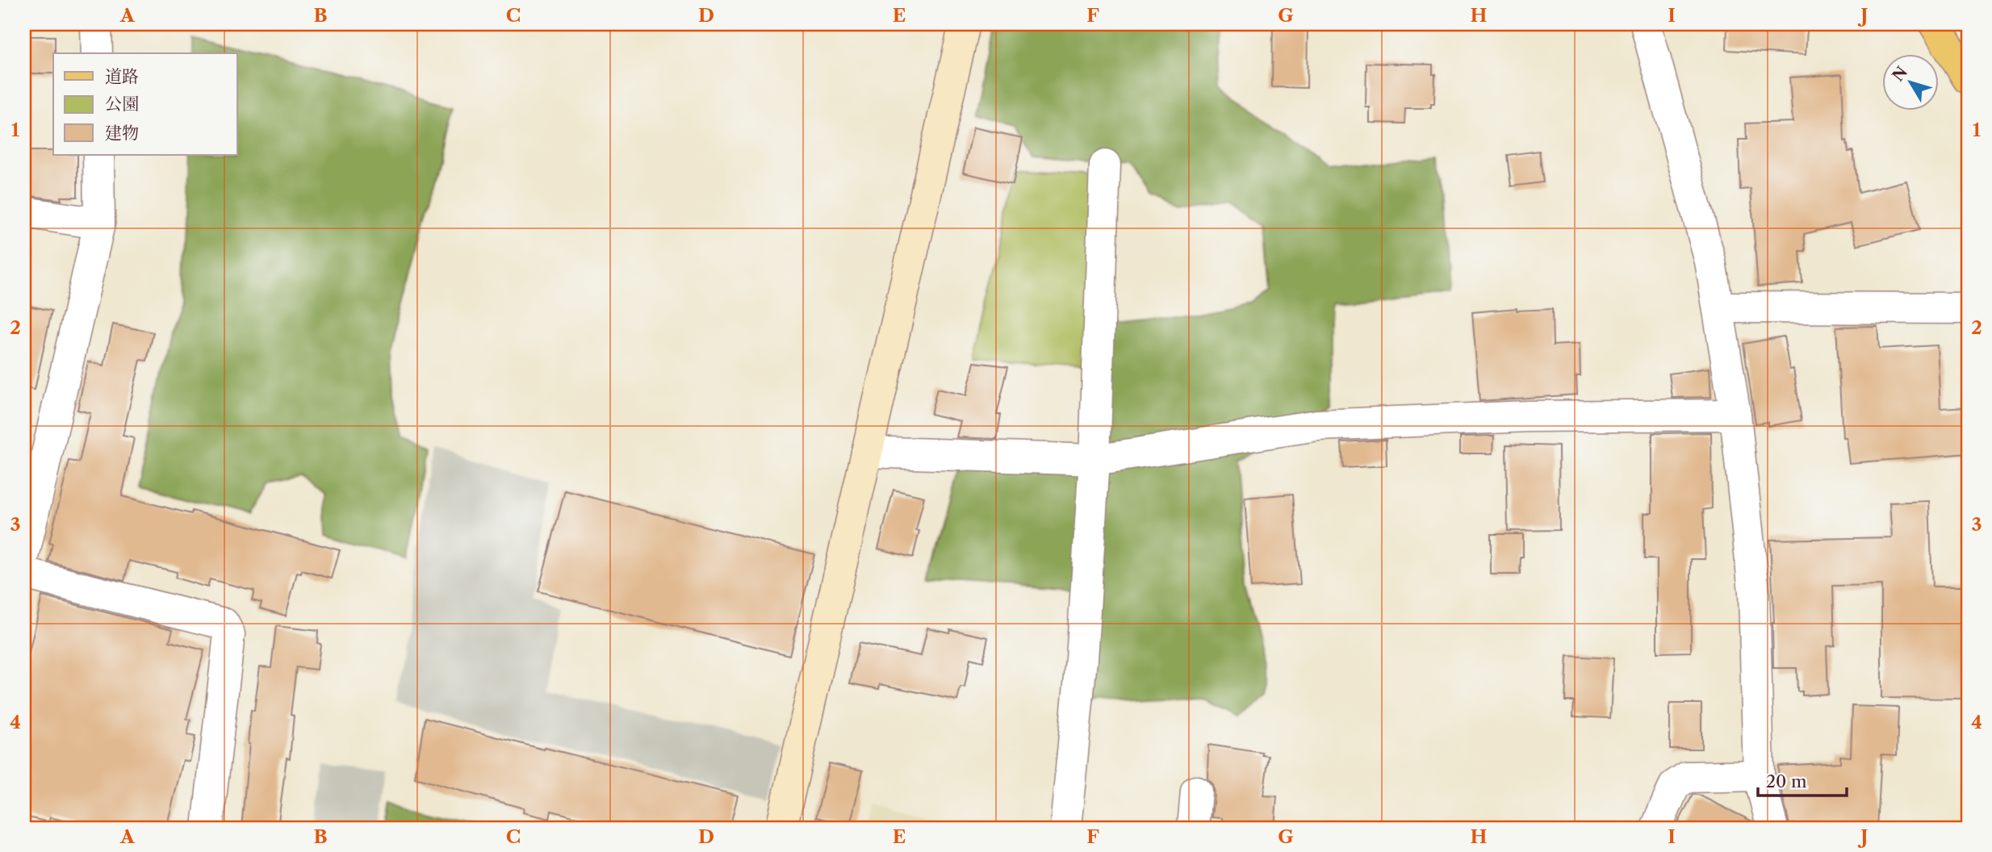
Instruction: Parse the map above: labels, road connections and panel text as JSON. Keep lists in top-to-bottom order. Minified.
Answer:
{"legend":["道路","公園","建物"],"scale_bar":"20 m","north":"top left","grid":{"columns":["A","B","C","D","E","F","G","H","I","J"],"rows":["1","2","3","4"]}}
